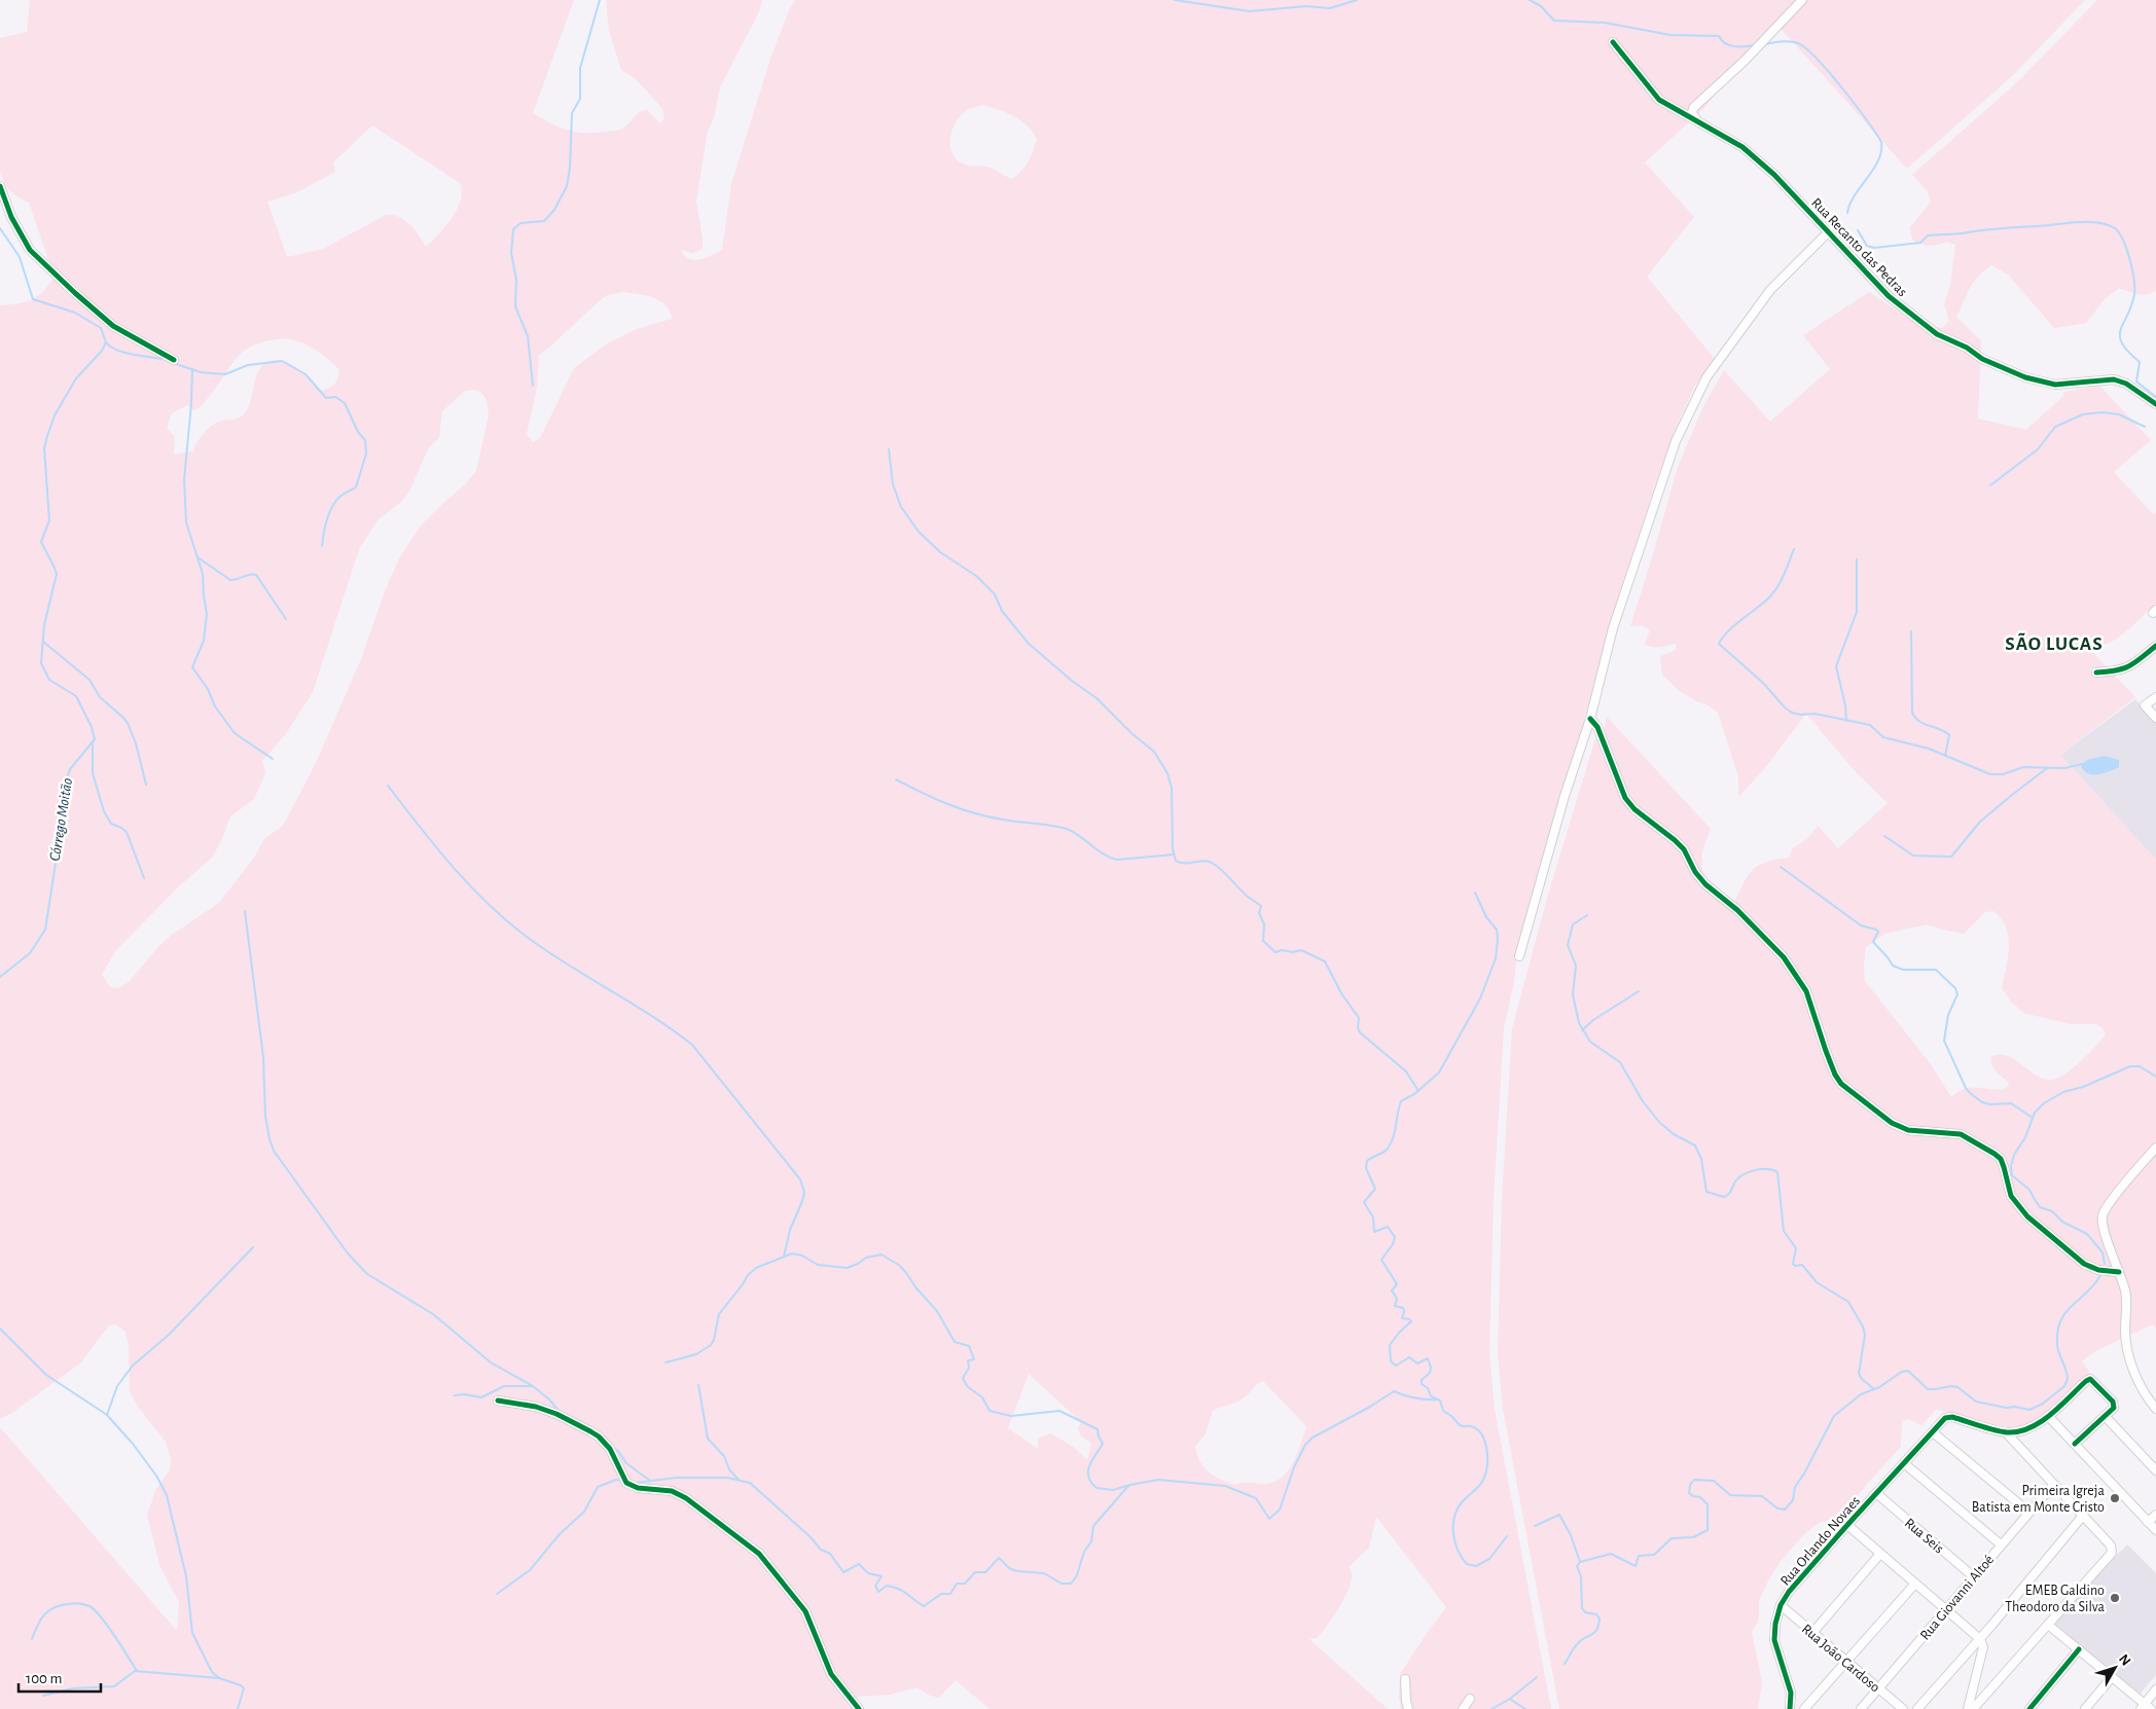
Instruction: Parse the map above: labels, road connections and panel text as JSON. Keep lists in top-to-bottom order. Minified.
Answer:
{"streets":{"street":["Rua Recanto das Pedras","Rua Seis","Rua Orlando Novaes","Rua Giovanni Altoé","Rua João Cardoso"]},"crossings":[["Rua Seis","Rua Orlando Novaes"],["Rua Seis","Rua Giovanni Altoé"],["Rua Orlando Novaes","Rua João Cardoso"],["Rua Giovanni Altoé","Rua João Cardoso"]],"districts":["SÃO LUCAS"],"water":["Córrego Moitão"],"places":["Primeira Igreja Batista em Monte Cristo","EMEB Galdino Theodoro da Silva"],"scale_bar":"100 m","north":"top right"}
